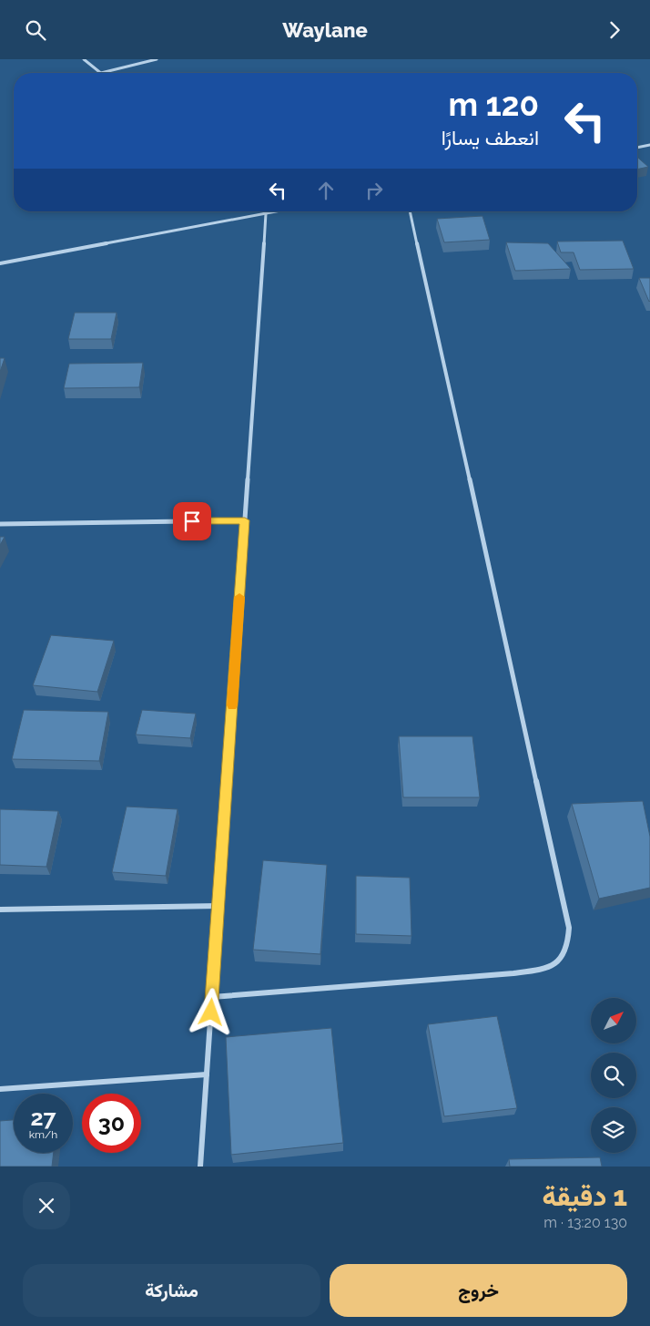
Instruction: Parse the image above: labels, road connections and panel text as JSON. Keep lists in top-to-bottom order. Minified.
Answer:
{"north":"top right","page":{"header":"Waylane","turn":["120 m","انعطف يسارًا"],"speed":"27 km/h","limit":"30","heading":["1 دقيقة","130 m · 13:20"],"buttons":["خروج","مشاركة"]}}
